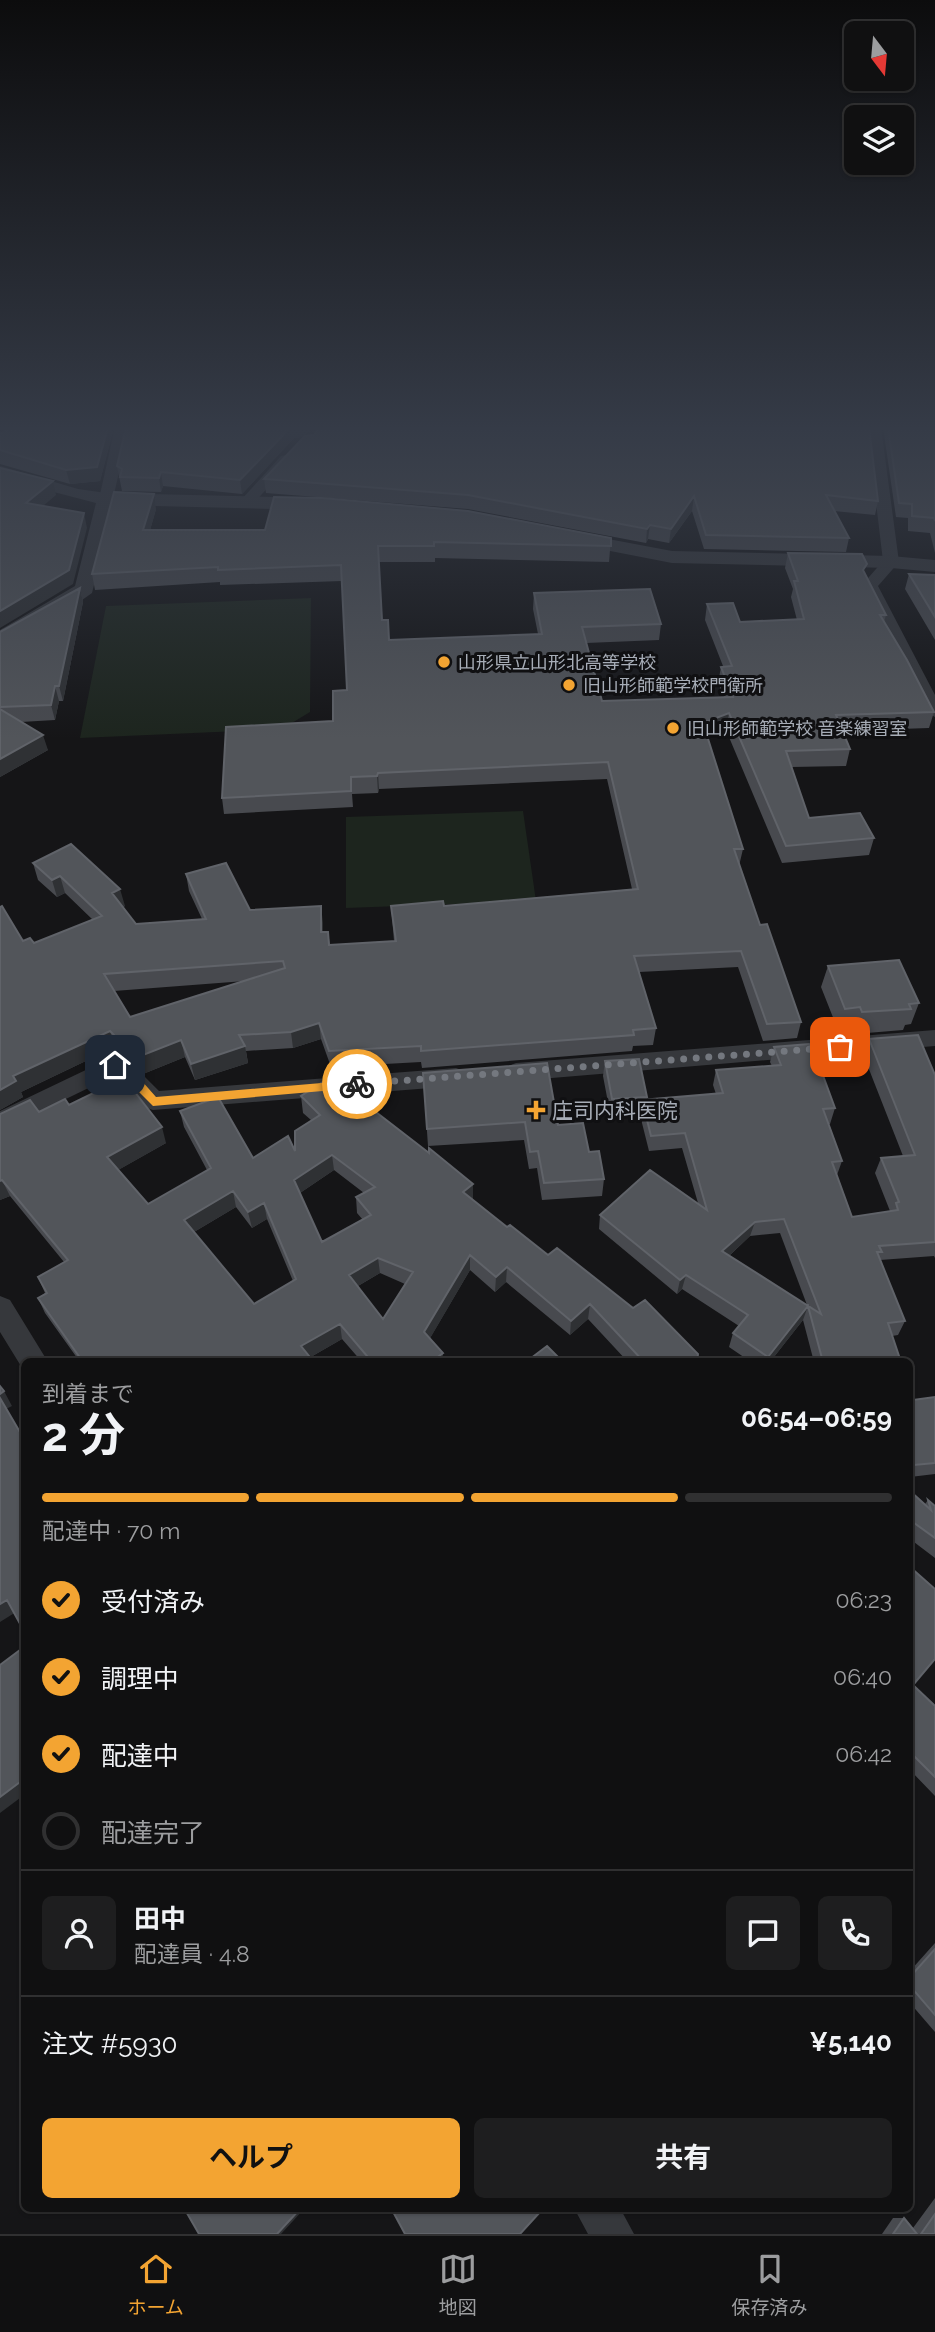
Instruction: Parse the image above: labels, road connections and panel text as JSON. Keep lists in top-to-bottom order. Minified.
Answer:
{"places":{"other":["山形県立山形北高等学校","旧山形師範学校門衛所","旧山形師範学校 音楽練習室"],"health":["庄司内科医院"]},"north":"bottom","page":{"heading":["2 分","到着まで","06:54–06:59"],"panel":["田中","配達員 · 4.8","注文 #5930","¥5,140"],"bar":"配達中 · 70 m","list":[["受付済み","06:23"],["調理中","06:40"],["配達中","06:42"],"配達完了"],"buttons":["ヘルプ","共有"],"tabs":["ホーム","地図","保存済み"]}}
